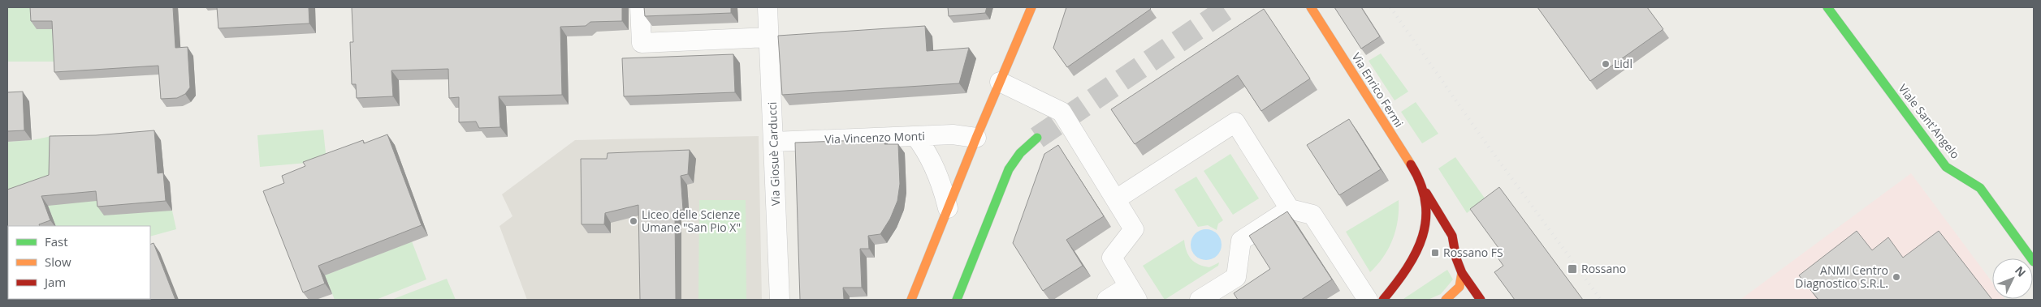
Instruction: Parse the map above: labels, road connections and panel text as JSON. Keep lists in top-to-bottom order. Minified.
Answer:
{"streets":{"street":["Via Enrico Fermi","Viale Sant'Angelo","Via Vincenzo Monti","Via Giosuè Carducci"]},"crossings":[["Via Vincenzo Monti","Via Giosuè Carducci"]],"places":{"other":["Lidl","Liceo delle Scienze Umane \"San Pio X\"","ANMI Centro Diagnostico S.R.L."],"transit":["Rossano FS","Rossano"]},"legend":["Fast","Slow","Jam"],"north":"top right"}
